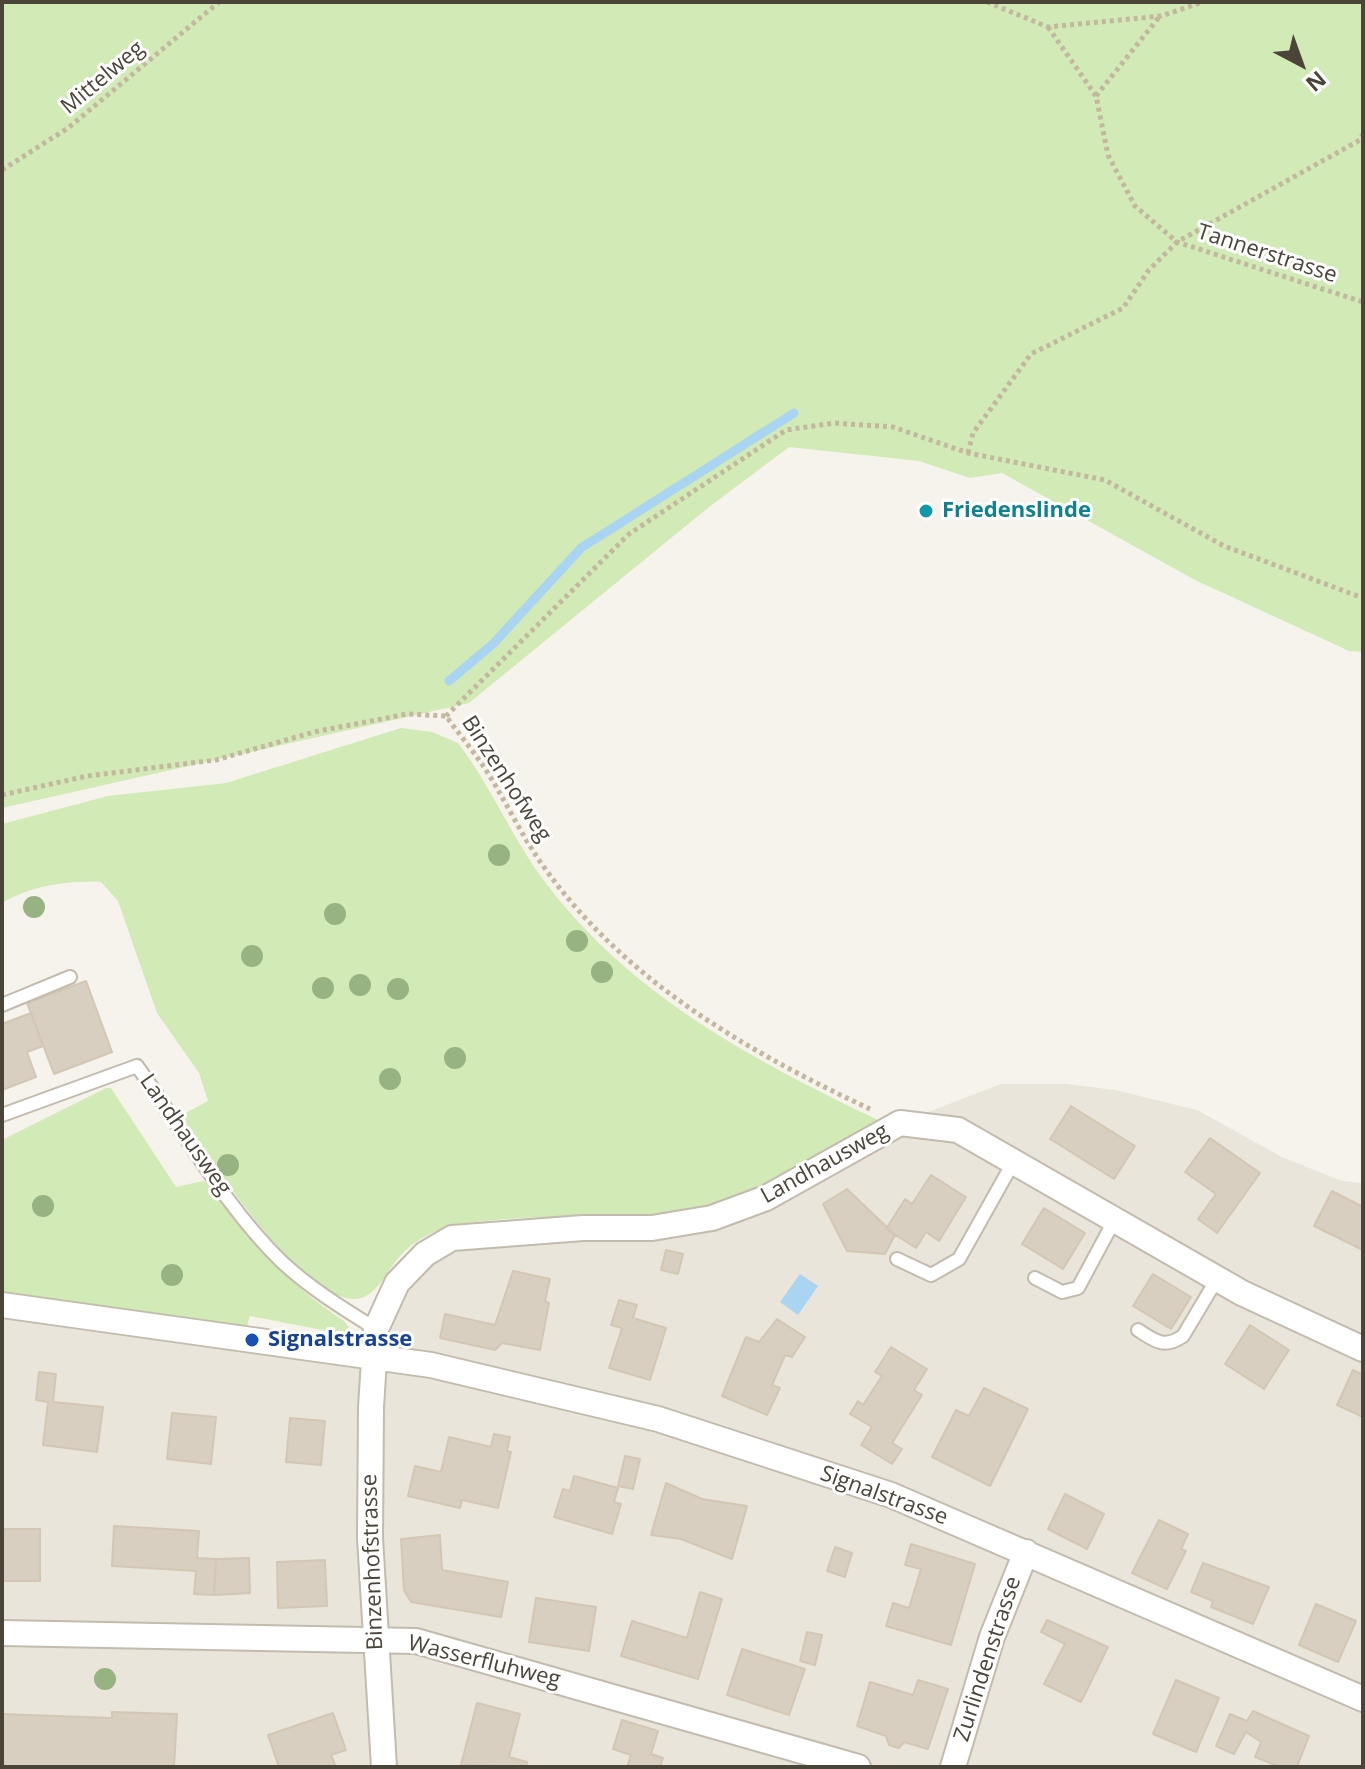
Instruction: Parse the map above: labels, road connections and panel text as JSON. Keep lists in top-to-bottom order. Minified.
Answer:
{"streets":{"street":["Landhausweg","Signalstrasse","Binzenhofstrasse","Zurlindenstrasse","Wasserfluhweg"],"path":["Mittelweg","Tannerstrasse","Binzenhofweg"]},"crossings":[["Binzenhofweg","Landhausweg"],["Landhausweg","Signalstrasse"],["Landhausweg","Binzenhofstrasse"],["Signalstrasse","Binzenhofstrasse"],["Signalstrasse","Zurlindenstrasse"],["Binzenhofstrasse","Wasserfluhweg"]],"places":["Friedenslinde","Signalstrasse"],"north":"bottom right"}
